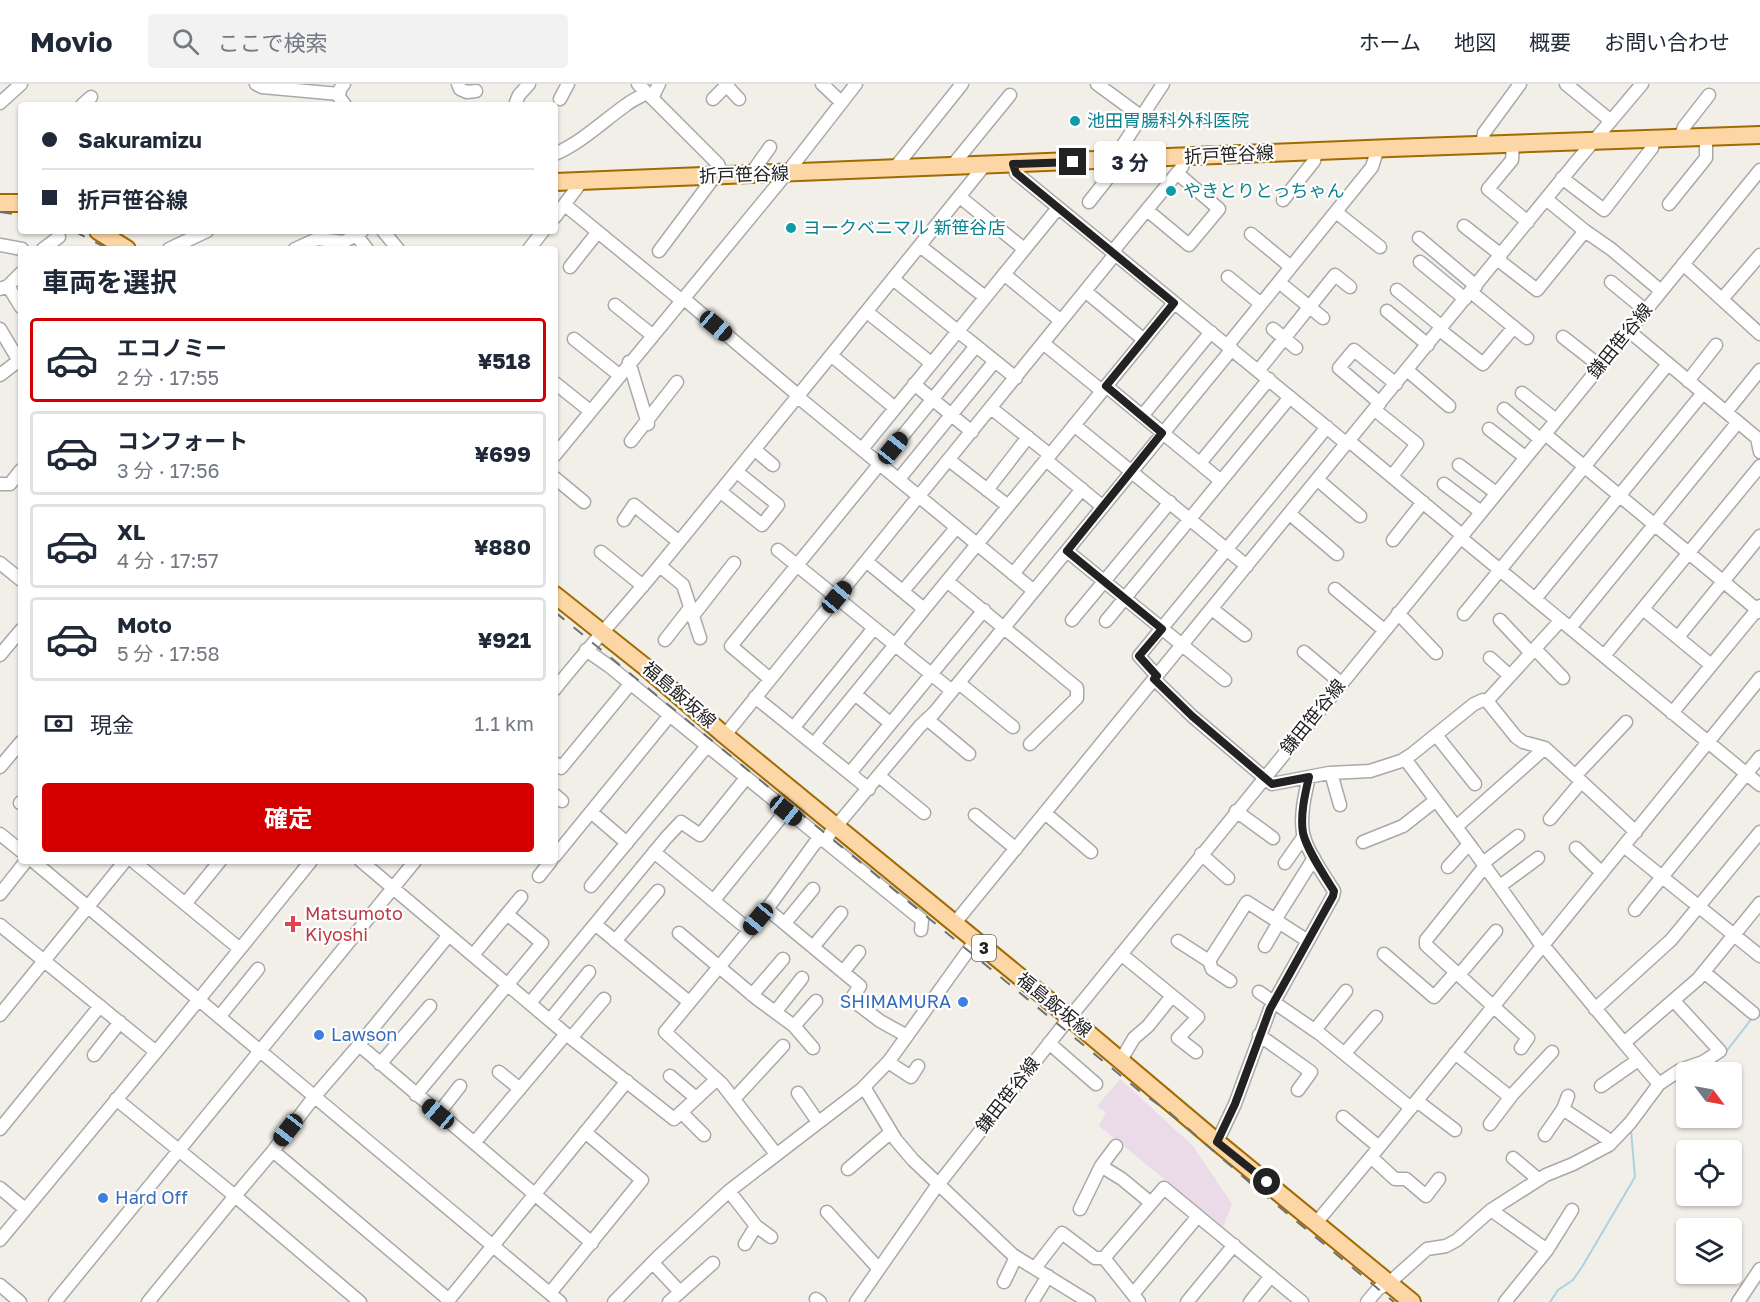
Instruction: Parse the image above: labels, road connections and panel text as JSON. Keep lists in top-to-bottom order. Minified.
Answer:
{"streets":{"main road":["折戸笹谷線","福島飯坂線","3"],"street":["鎌田笹谷線"]},"crossings":[["鎌田笹谷線","福島飯坂線"]],"places":{"other":["池田胃腸科外科医院","やきとりとっちゃん","ヨークベニマル 新笹谷店","SHIMAMURA","Lawson","Hard Off"],"health":["Matsumoto Kiyoshi"]},"north":"bottom right","page":{"header":"Movio","search":"ここで検索","nav":["ホーム","地図","概要","お問い合わせ"],"banner":["Sakuramizu","折戸笹谷線"],"bubble":"3 分","heading":"車両を選択","list":[{"name":"エコノミー","note":"2 分 · 17:55","value":"¥518"},{"name":"コンフォート","note":"3 分 · 17:56","value":"¥699"},{"name":"XL","note":"4 分 · 17:57","value":"¥880"},{"name":"Moto","note":"5 分 · 17:58","value":"¥921"}],"pay":["現金","1.1 km"],"buttons":"確定"}}
